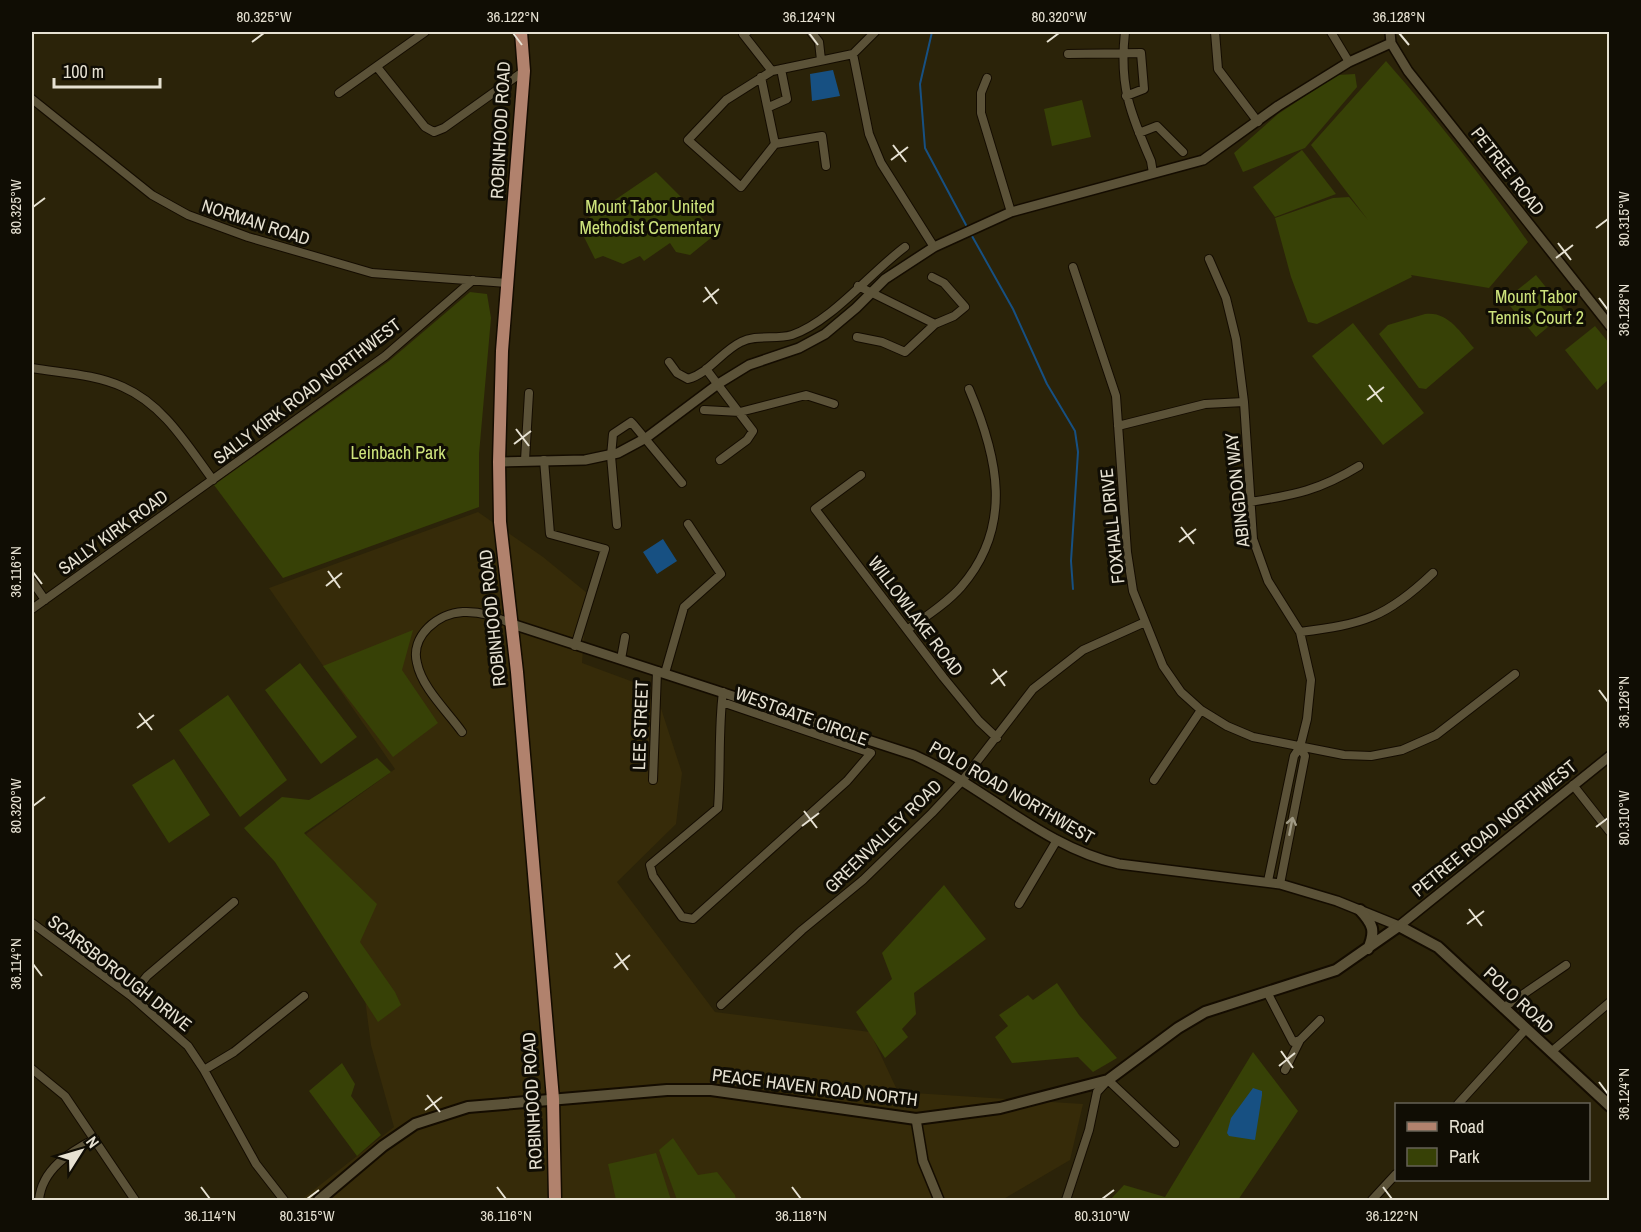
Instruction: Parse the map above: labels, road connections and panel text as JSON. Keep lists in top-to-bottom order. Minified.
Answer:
{"streets":{"main road":["ROBINHOOD ROAD","POLO ROAD","PEACE HAVEN ROAD NORTH"],"street":["PETREE ROAD","NORMAN ROAD","SALLY KIRK ROAD NORTHWEST","ABINGDON WAY","FOXHALL DRIVE","SALLY KIRK ROAD","WILLOWLAKE ROAD","WESTGATE CIRCLE","LEE STREET","POLO ROAD NORTHWEST","PETREE ROAD NORTHWEST","GREENVALLEY ROAD","SCARSBOROUGH DRIVE"]},"crossings":[["ROBINHOOD ROAD","NORMAN ROAD"],["ROBINHOOD ROAD","POLO ROAD NORTHWEST"],["ROBINHOOD ROAD","PEACE HAVEN ROAD NORTH"],["NORMAN ROAD","SALLY KIRK ROAD NORTHWEST"],["SALLY KIRK ROAD NORTHWEST","SALLY KIRK ROAD"],["ABINGDON WAY","FOXHALL DRIVE"],["ABINGDON WAY","POLO ROAD NORTHWEST"],["FOXHALL DRIVE","GREENVALLEY ROAD"],["WILLOWLAKE ROAD","GREENVALLEY ROAD"],["WESTGATE CIRCLE","POLO ROAD NORTHWEST"],["LEE STREET","POLO ROAD NORTHWEST"],["POLO ROAD NORTHWEST","PETREE ROAD NORTHWEST"],["POLO ROAD NORTHWEST","GREENVALLEY ROAD"],["POLO ROAD NORTHWEST","POLO ROAD"],["POLO ROAD NORTHWEST","PEACE HAVEN ROAD NORTH"],["PETREE ROAD NORTHWEST","POLO ROAD"],["PETREE ROAD NORTHWEST","PEACE HAVEN ROAD NORTH"],["POLO ROAD","PEACE HAVEN ROAD NORTH"]],"parks":["Mount Tabor United Methodist Cementary","Mount Tabor Tennis Court 2","Leinbach Park"],"legend":["Road","Park"],"scale_bar":"100 m","north":"top right","coordinates":["80.325°W","36.122°N","36.124°N","80.320°W","36.128°N","80.315°W","36.116°N","36.126°N","80.310°W","36.114°N","36.118°N"]}
